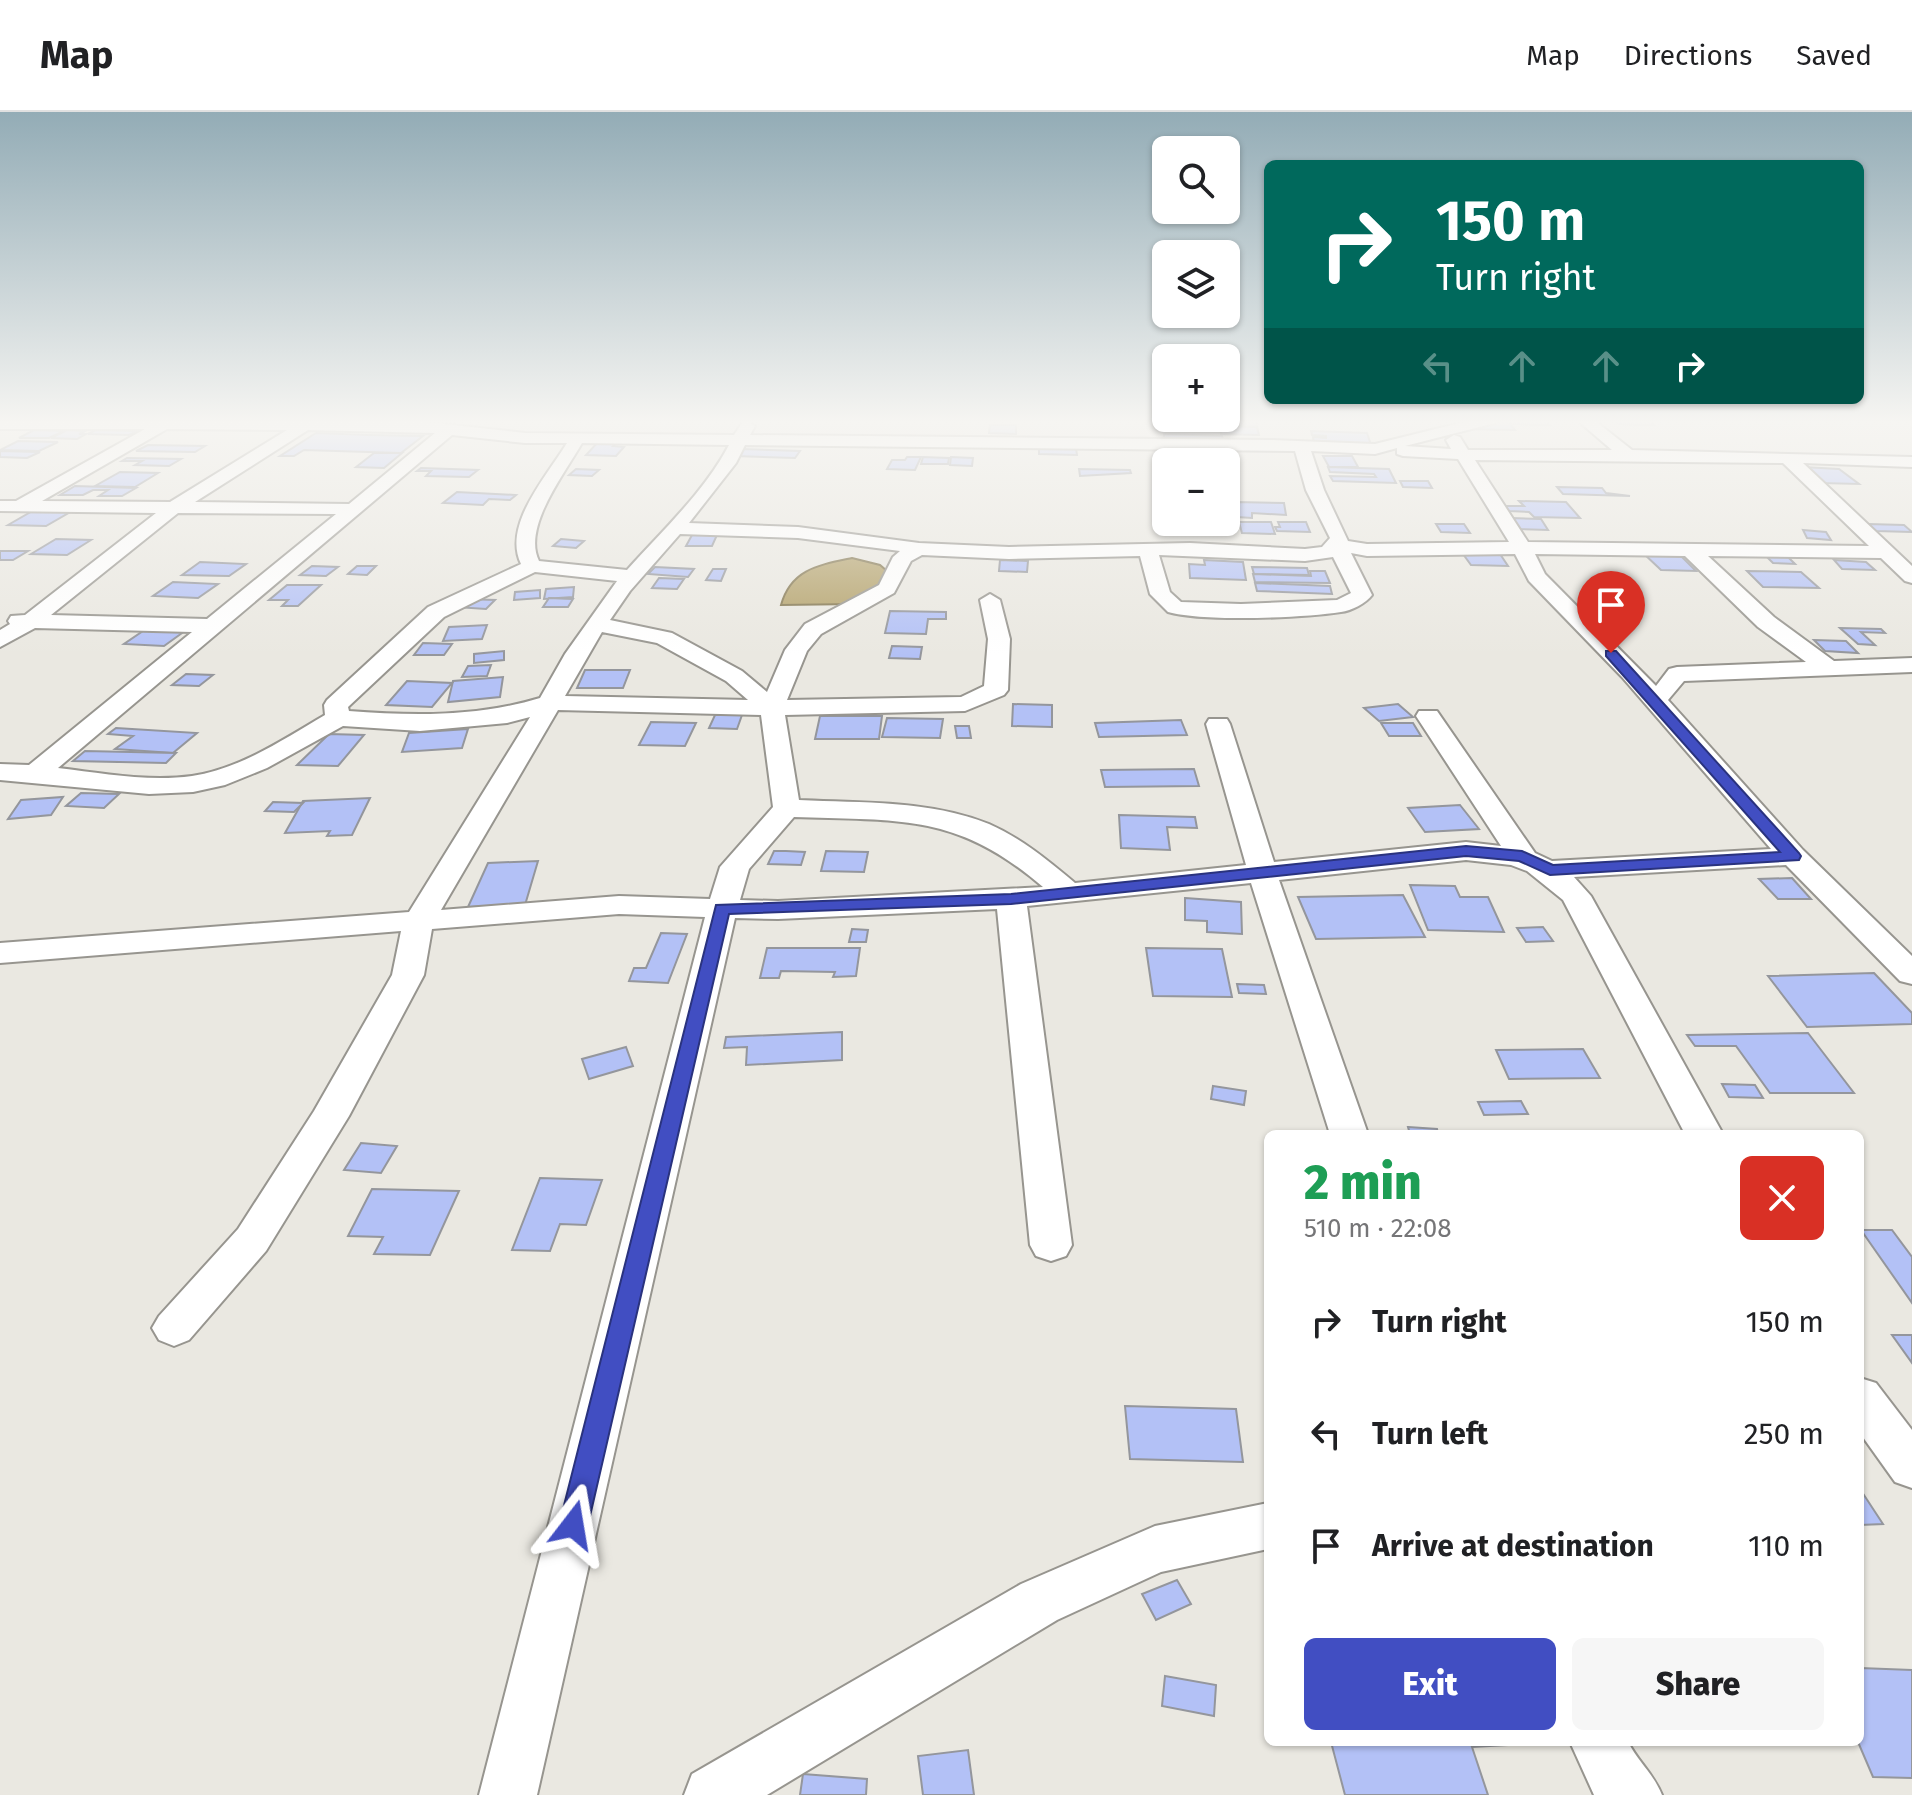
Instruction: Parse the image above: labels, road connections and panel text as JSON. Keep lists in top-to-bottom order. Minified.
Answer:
{"page":{"header":"Map","nav":["Map","Directions","Saved"],"map_buttons":["+","−"],"turn":["150 m","Turn right"],"heading":["2 min","510 m · 22:08"],"list":[{"name":"Turn right","value":"150 m"},{"name":"Turn left","value":"250 m"},{"name":"Arrive at destination","value":"110 m"}],"buttons":["Exit","Share"]}}
